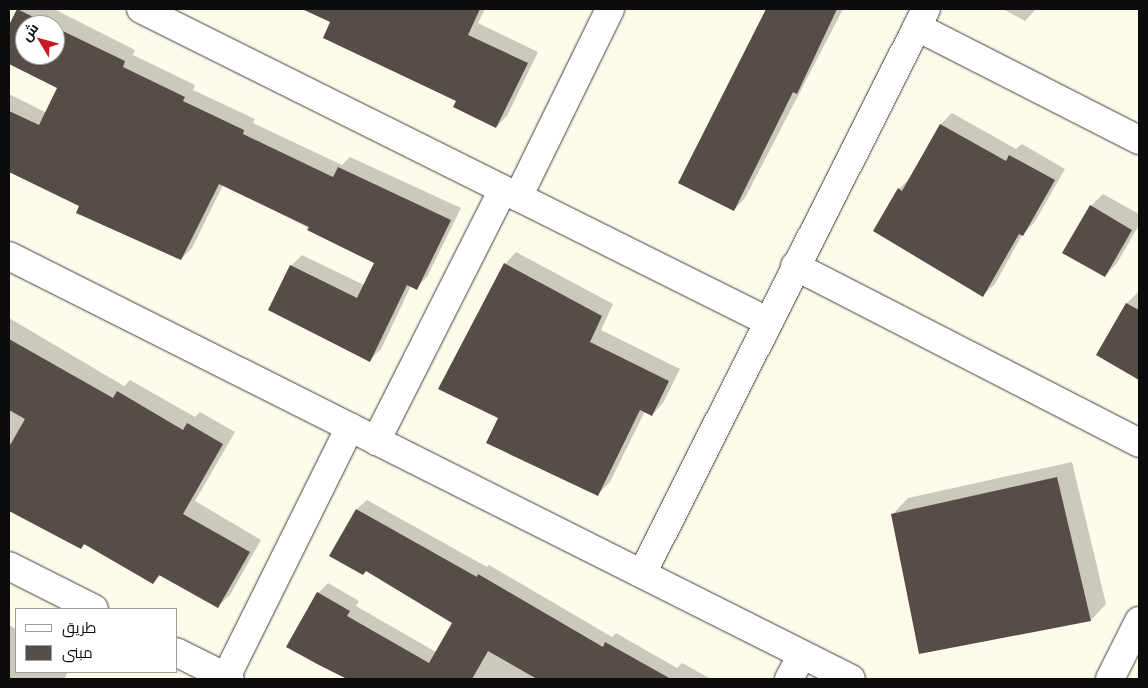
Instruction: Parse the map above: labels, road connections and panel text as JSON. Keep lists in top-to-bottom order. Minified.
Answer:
{"legend":["طريق","مبنى"],"north":"top left"}
